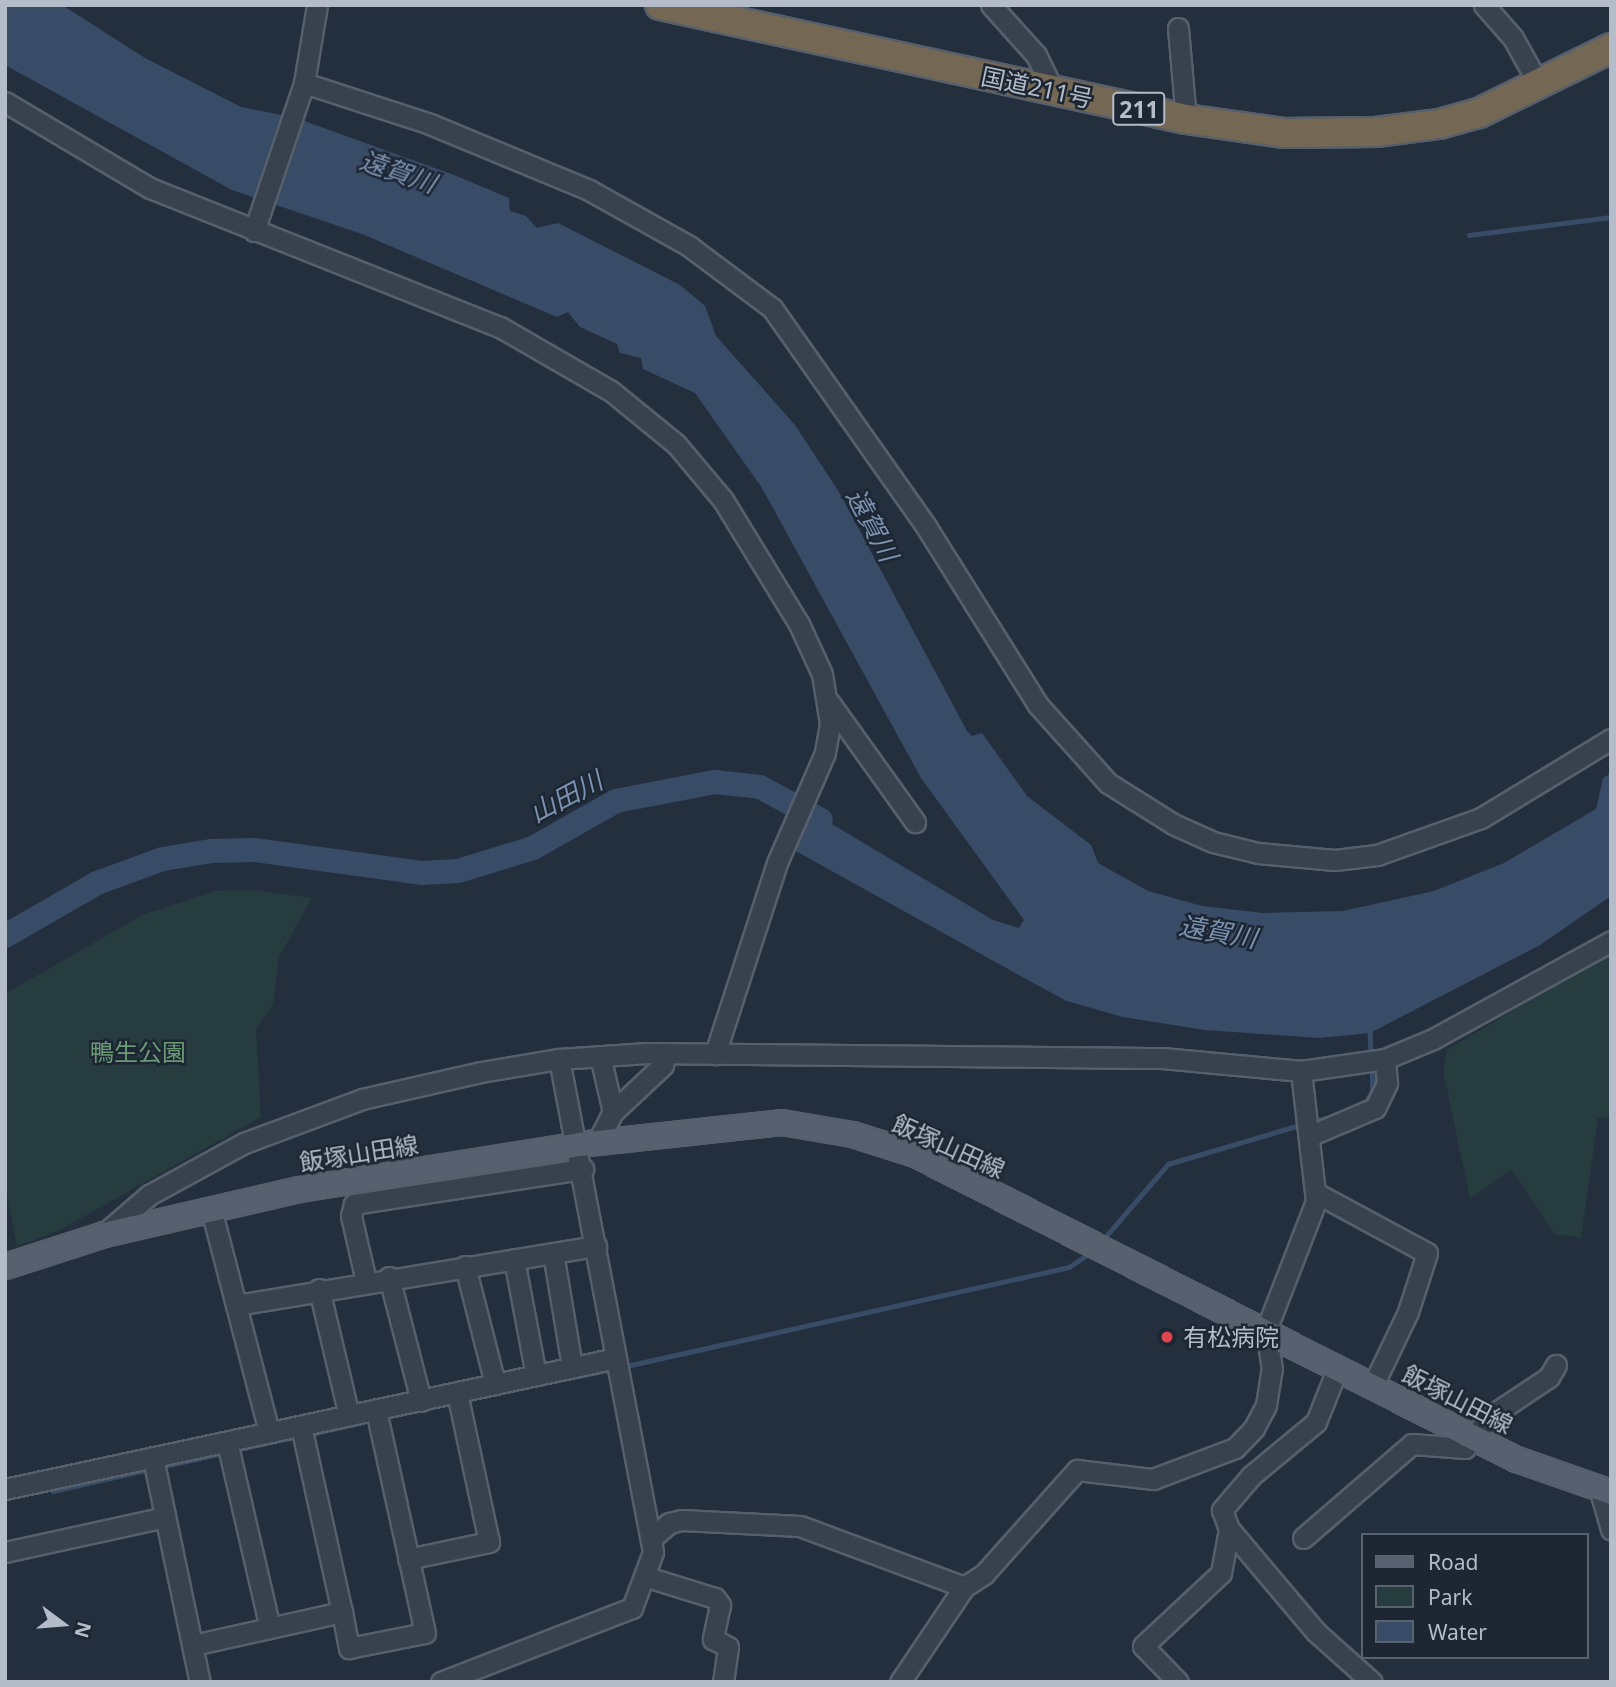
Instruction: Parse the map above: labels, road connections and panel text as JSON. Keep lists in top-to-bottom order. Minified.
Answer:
{"streets":{"highway":["国道211号","211"],"main road":["飯塚山田線"]},"water":["遠賀川","山田川"],"parks":["鴨生公園"],"places":["有松病院"],"legend":["Road","Park","Water"],"north":"right"}
